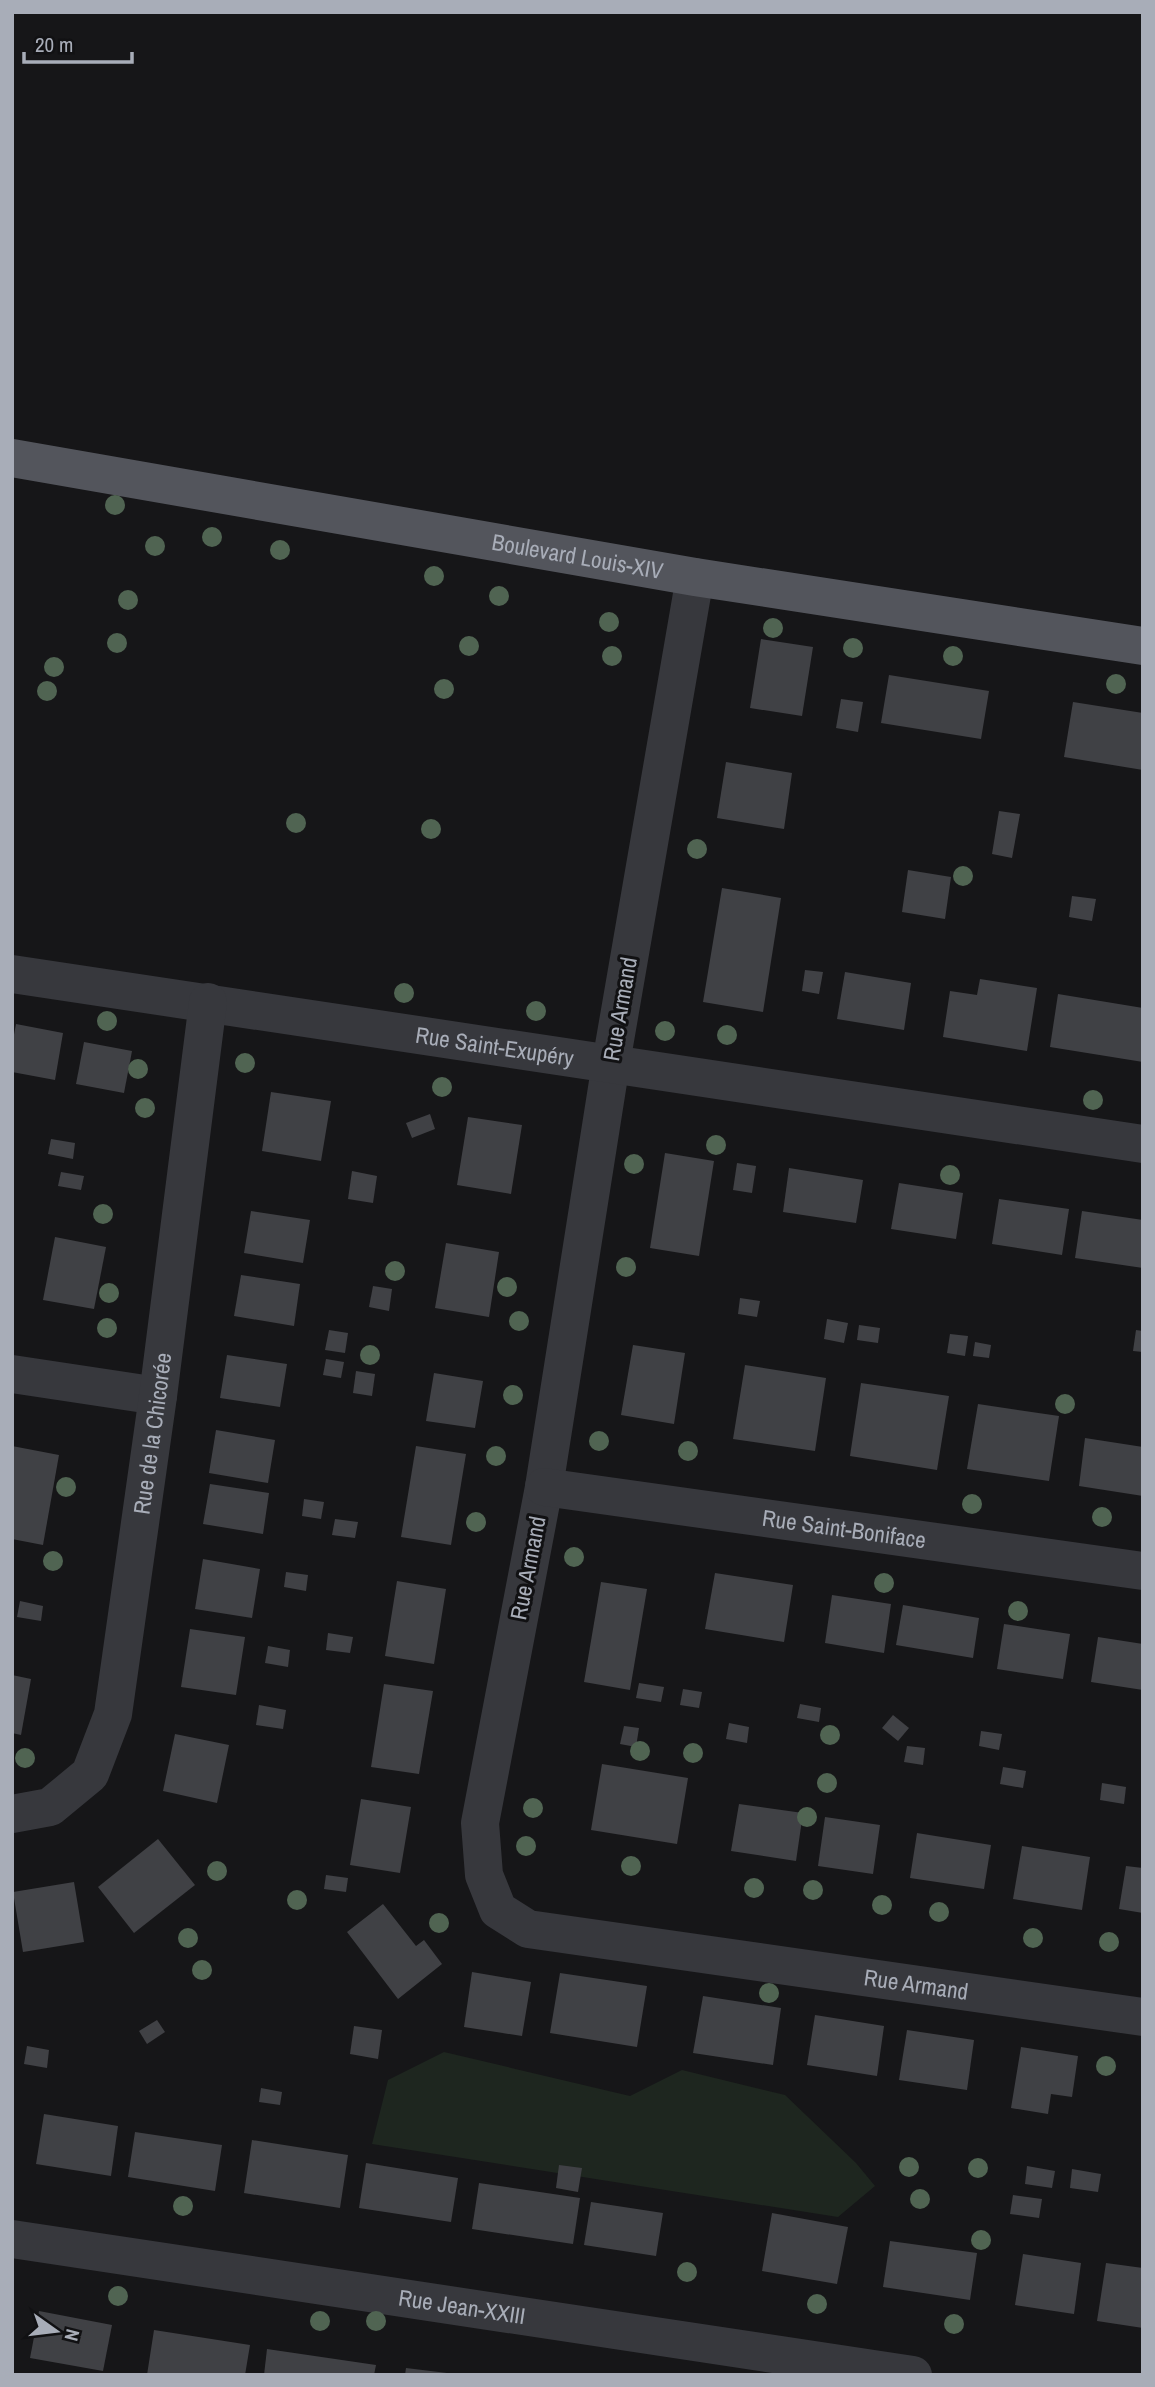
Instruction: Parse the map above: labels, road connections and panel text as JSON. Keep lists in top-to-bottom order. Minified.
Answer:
{"streets":{"main road":["Boulevard Louis-XIV"],"street":["Rue Armand","Rue Saint-Exupéry","Rue de la Chicorée","Rue Saint-Boniface","Rue Jean-XXIII"]},"crossings":[["Boulevard Louis-XIV","Rue Armand"],["Rue Armand","Rue Saint-Exupéry"],["Rue Armand","Rue Saint-Boniface"],["Rue Saint-Exupéry","Rue de la Chicorée"]],"scale_bar":"20 m","north":"right"}
